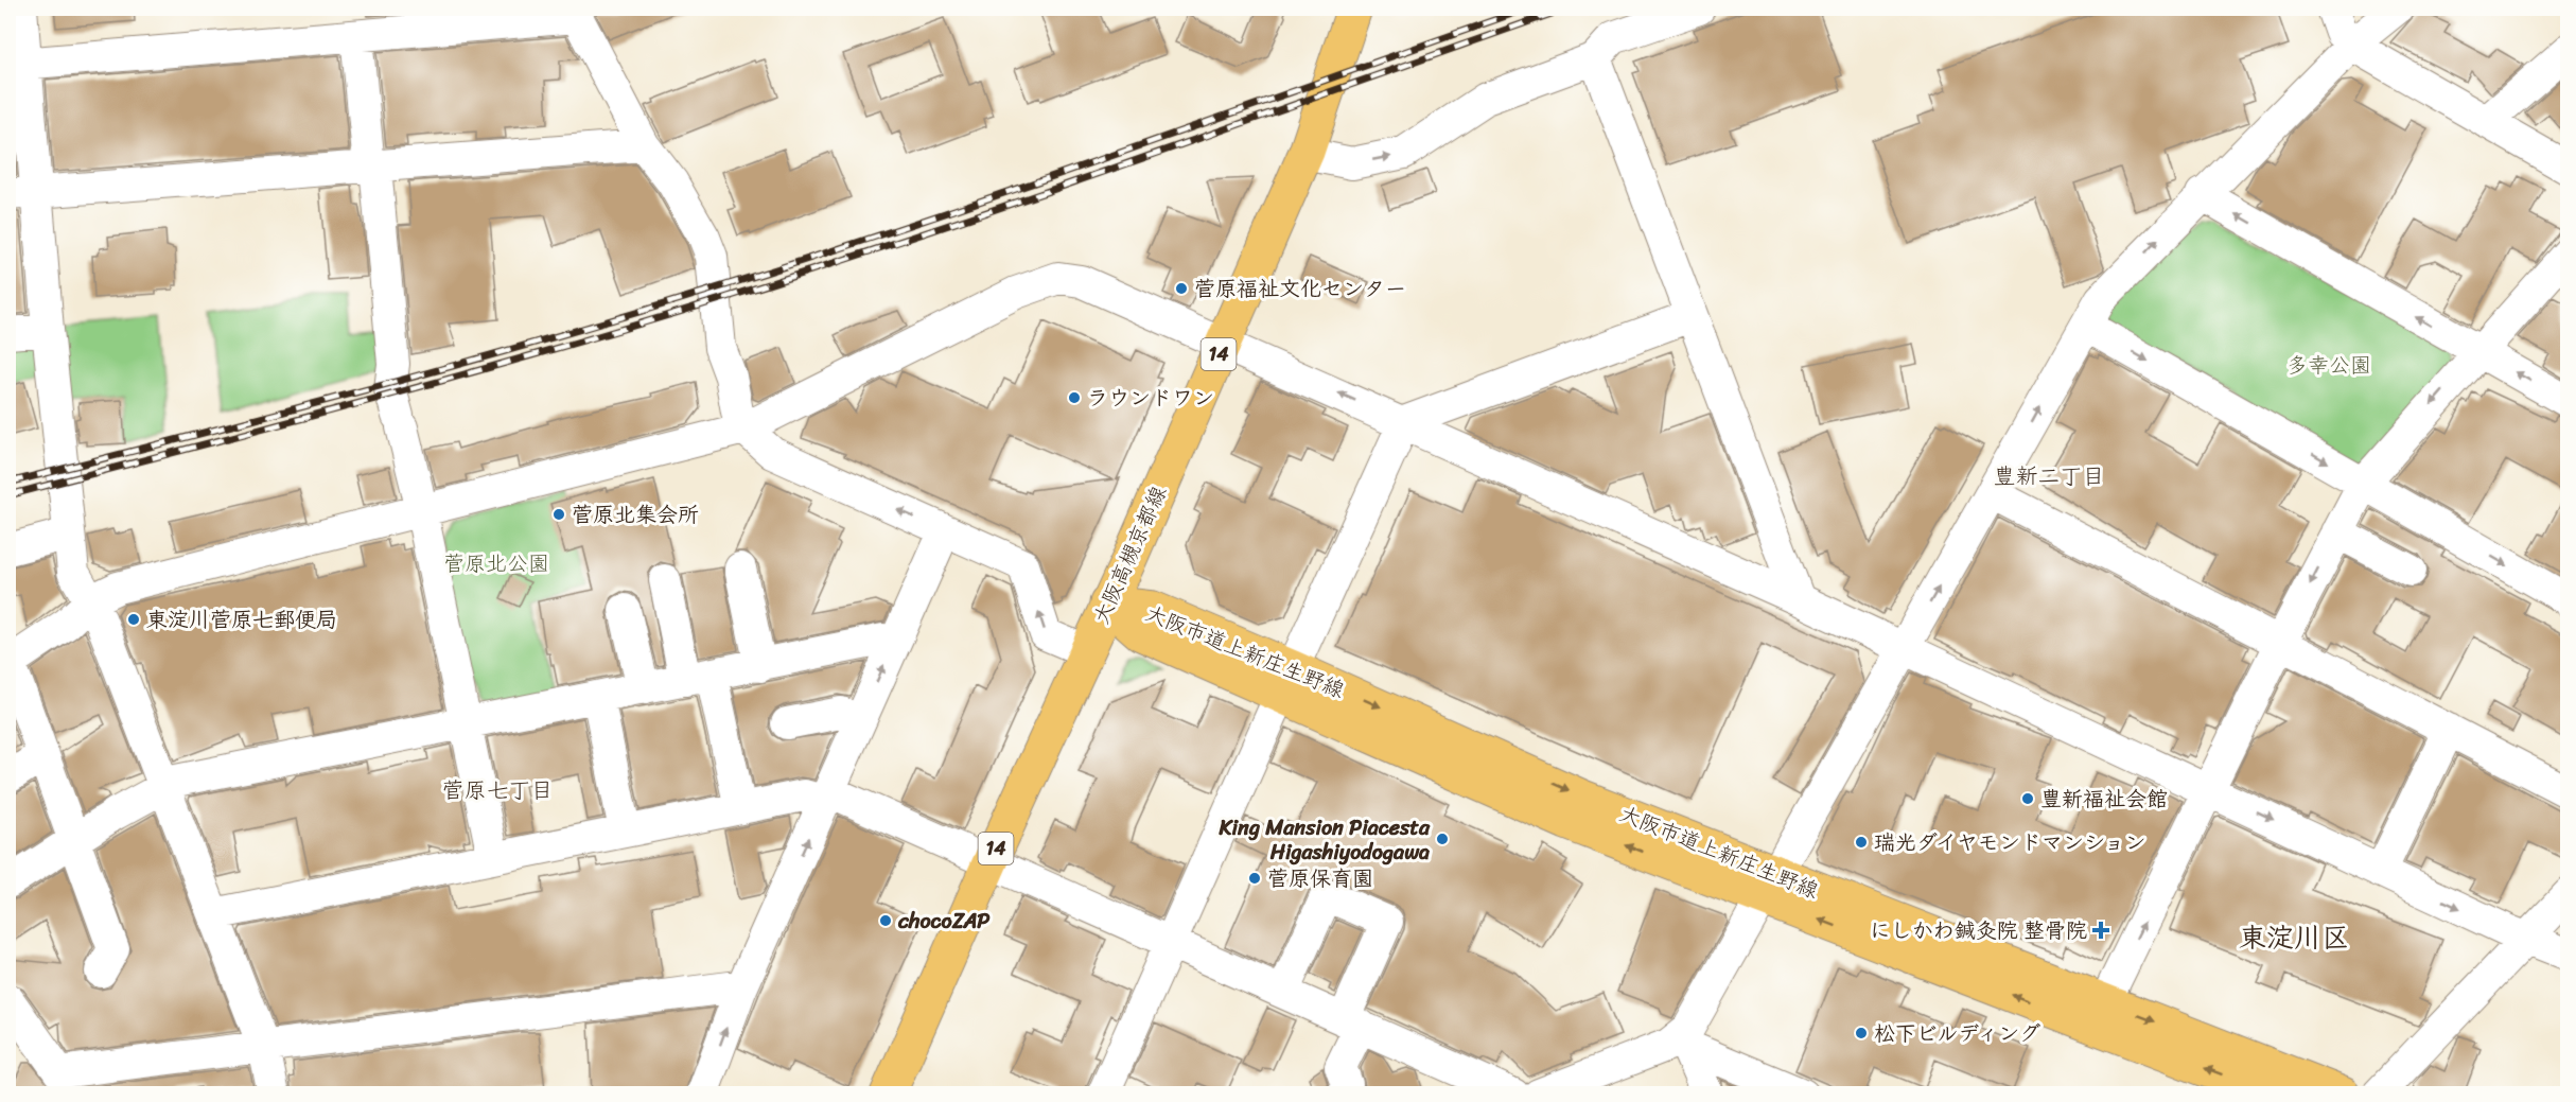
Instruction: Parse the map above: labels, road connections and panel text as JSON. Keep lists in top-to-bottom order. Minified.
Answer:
{"streets":{"main road":["14","大阪高槻京都線","大阪市道上新庄生野線"]},"crossings":[["大阪高槻京都線","大阪市道上新庄生野線"]],"districts":["豊新二丁目","菅原七丁目","東淀川区"],"parks":["多幸公園","菅原北公園"],"places":{"other":["菅原福祉文化センター","ラウンドワン","菅原北集会所","東淀川菅原七郵便局","豊新福祉会館","King Mansion Piacesta Higashiyodogawa","瑞光ダイヤモンドマンション","菅原保育園","chocoZAP","松下ビルディング"],"health":["にしかわ鍼灸院 整骨院"]}}
